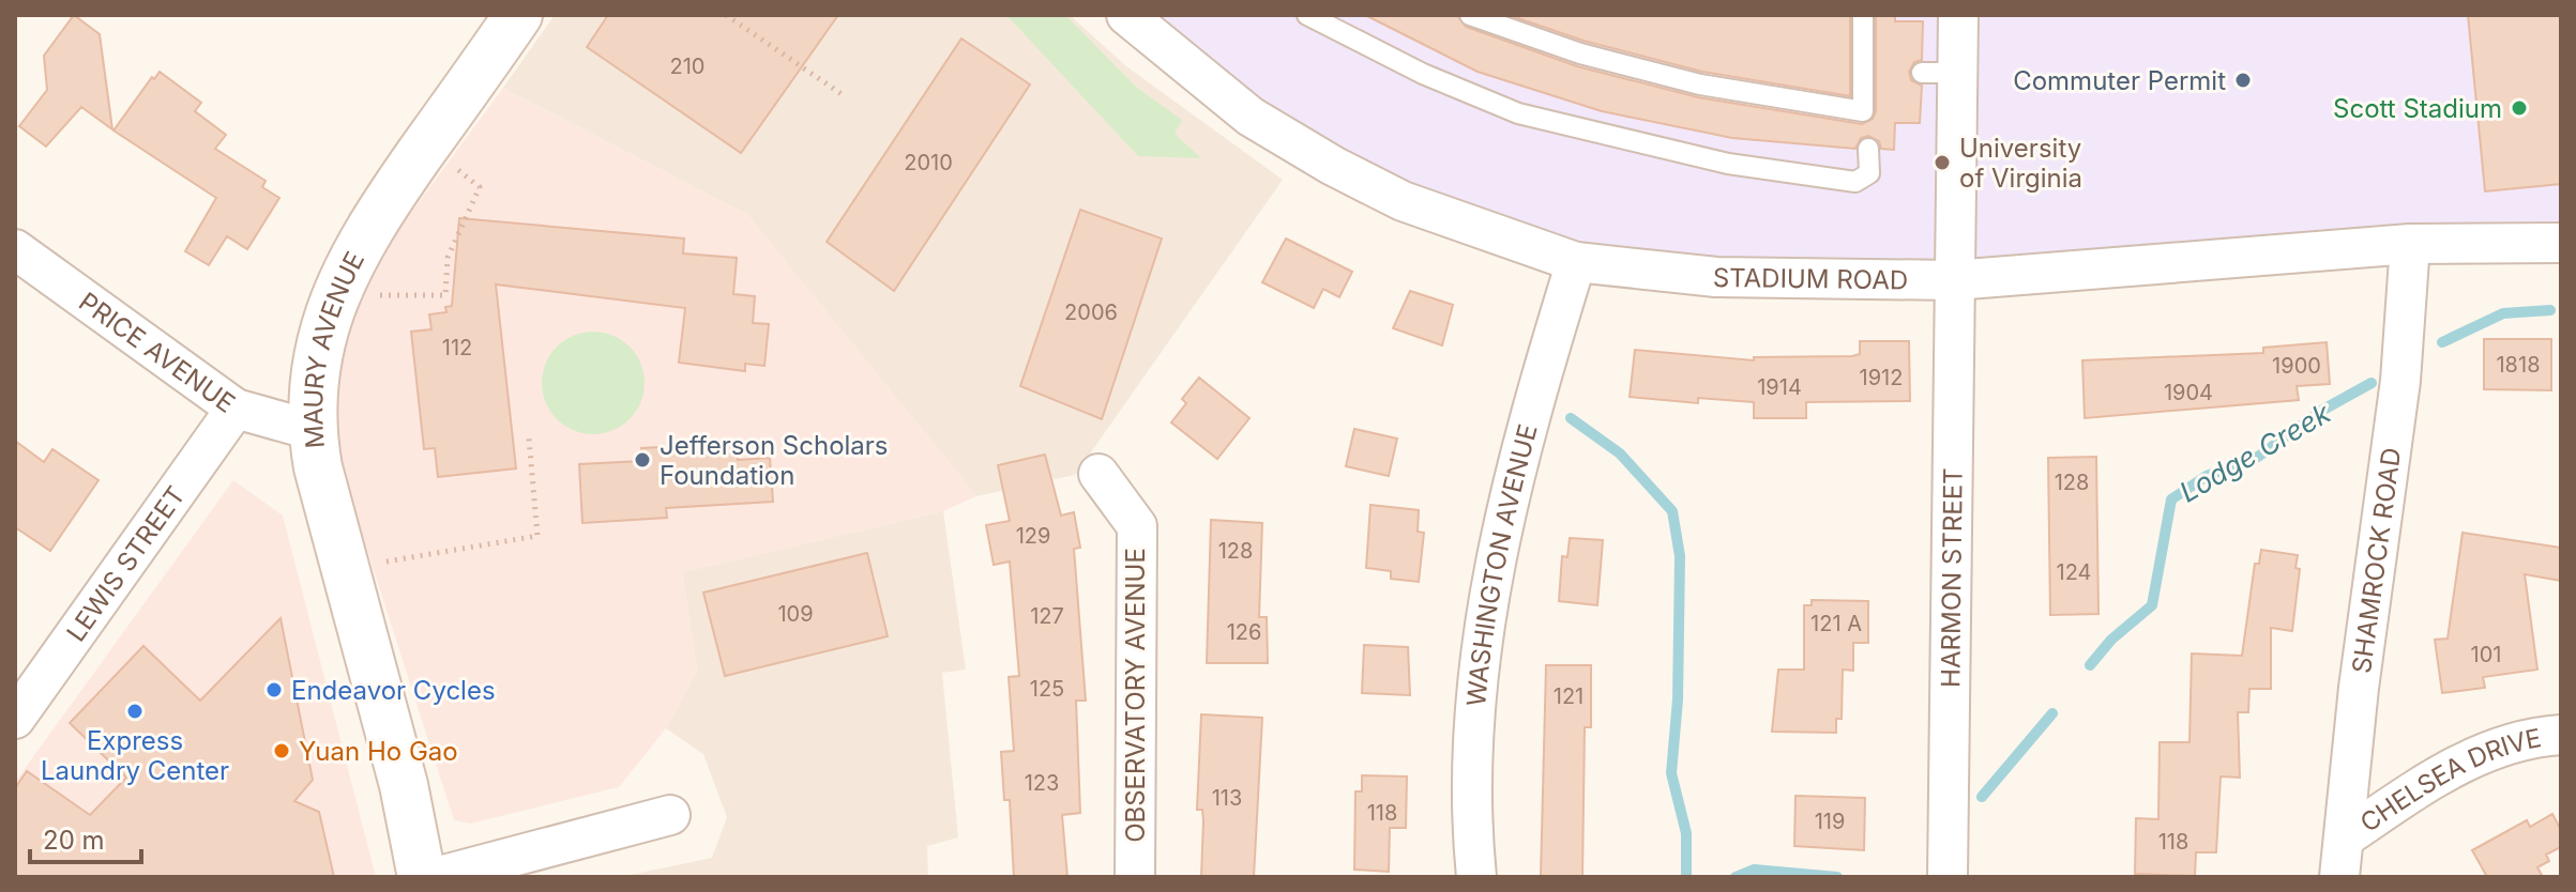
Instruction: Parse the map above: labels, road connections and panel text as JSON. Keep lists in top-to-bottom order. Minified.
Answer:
{"streets":{"main road":["MAURY AVENUE"],"street":["STADIUM ROAD","PRICE AVENUE","SHAMROCK ROAD","LEWIS STREET","WASHINGTON AVENUE","HARMON STREET","OBSERVATORY AVENUE","CHELSEA DRIVE"]},"crossings":[["STADIUM ROAD","SHAMROCK ROAD"],["STADIUM ROAD","WASHINGTON AVENUE"],["STADIUM ROAD","HARMON STREET"],["PRICE AVENUE","MAURY AVENUE"],["PRICE AVENUE","LEWIS STREET"],["SHAMROCK ROAD","CHELSEA DRIVE"]],"water":["Lodge Creek"],"places":["Commuter Permit","Scott Stadium","University of Virginia","Jefferson Scholars Foundation","Endeavor Cycles","Express Laundry Center","Yuan Ho Gao"],"house_numbers":["210","2010","2006","112","1818","1900","1912","1914","1904","128","129","128","124","109","127","121 A","126","101","125","121","123","113","118","119","118"],"scale_bar":"20 m"}
